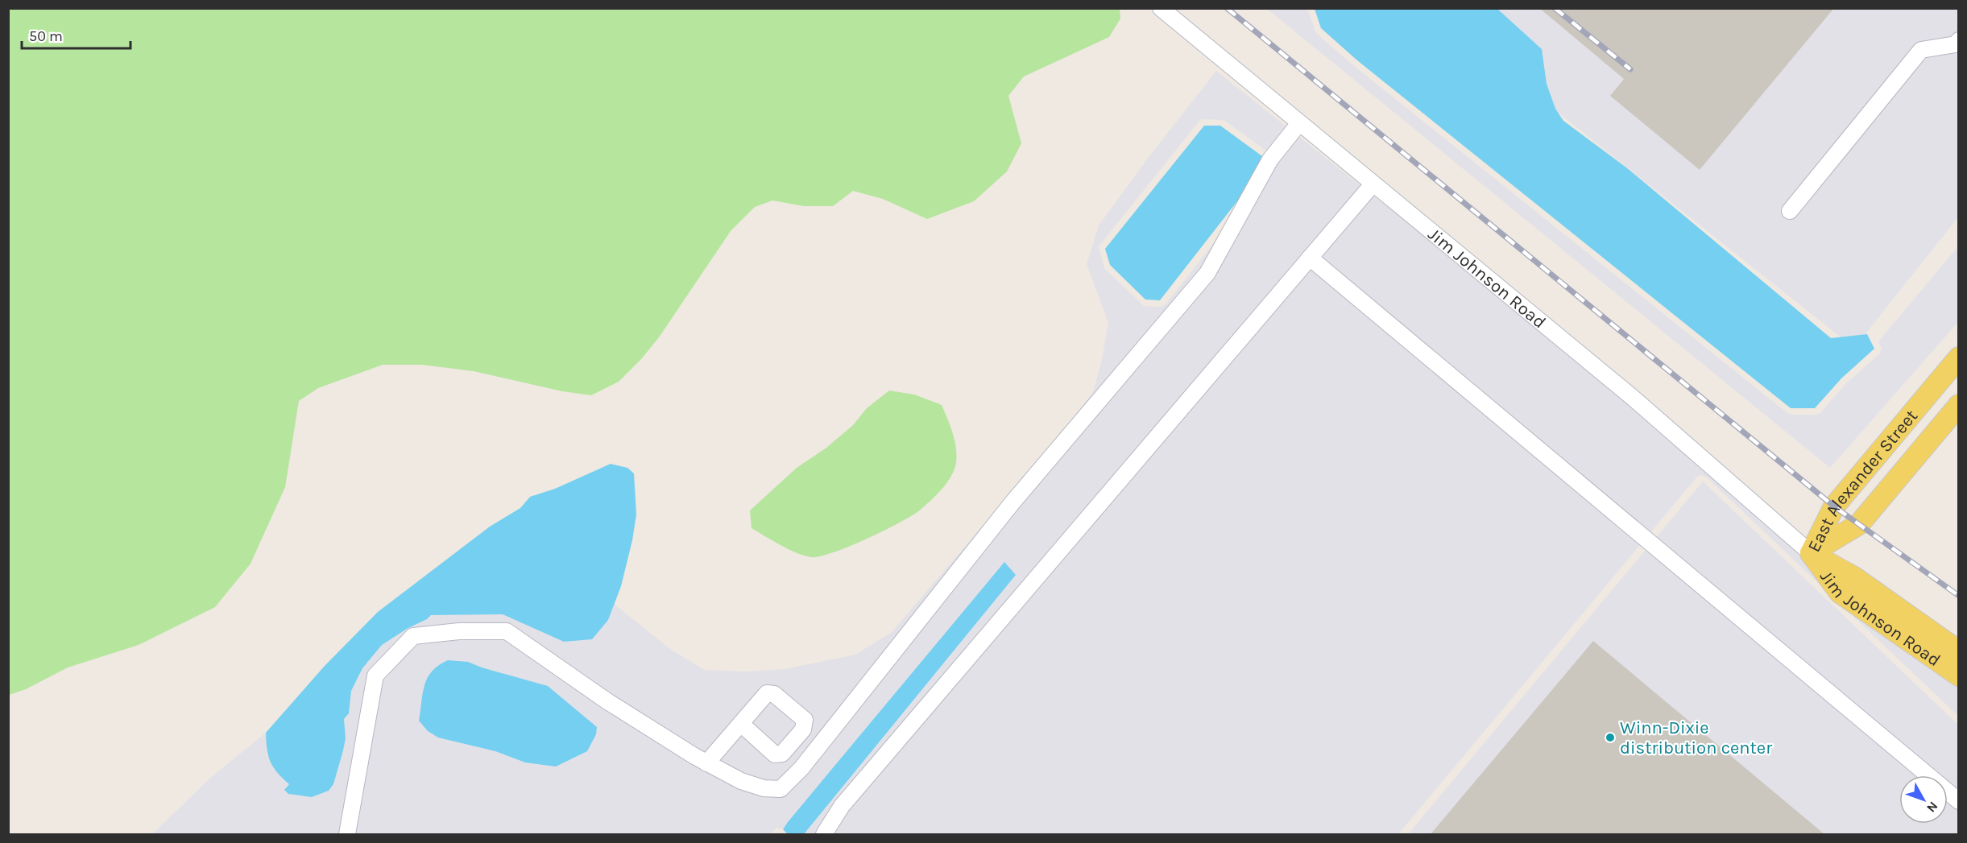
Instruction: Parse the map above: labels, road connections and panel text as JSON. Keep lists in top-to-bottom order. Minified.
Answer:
{"streets":{"main road":["Jim Johnson Road","East Alexander Street"]},"crossings":[["Jim Johnson Road","East Alexander Street"]],"places":["Winn-Dixie distribution center"],"scale_bar":"50 m","north":"bottom right"}
